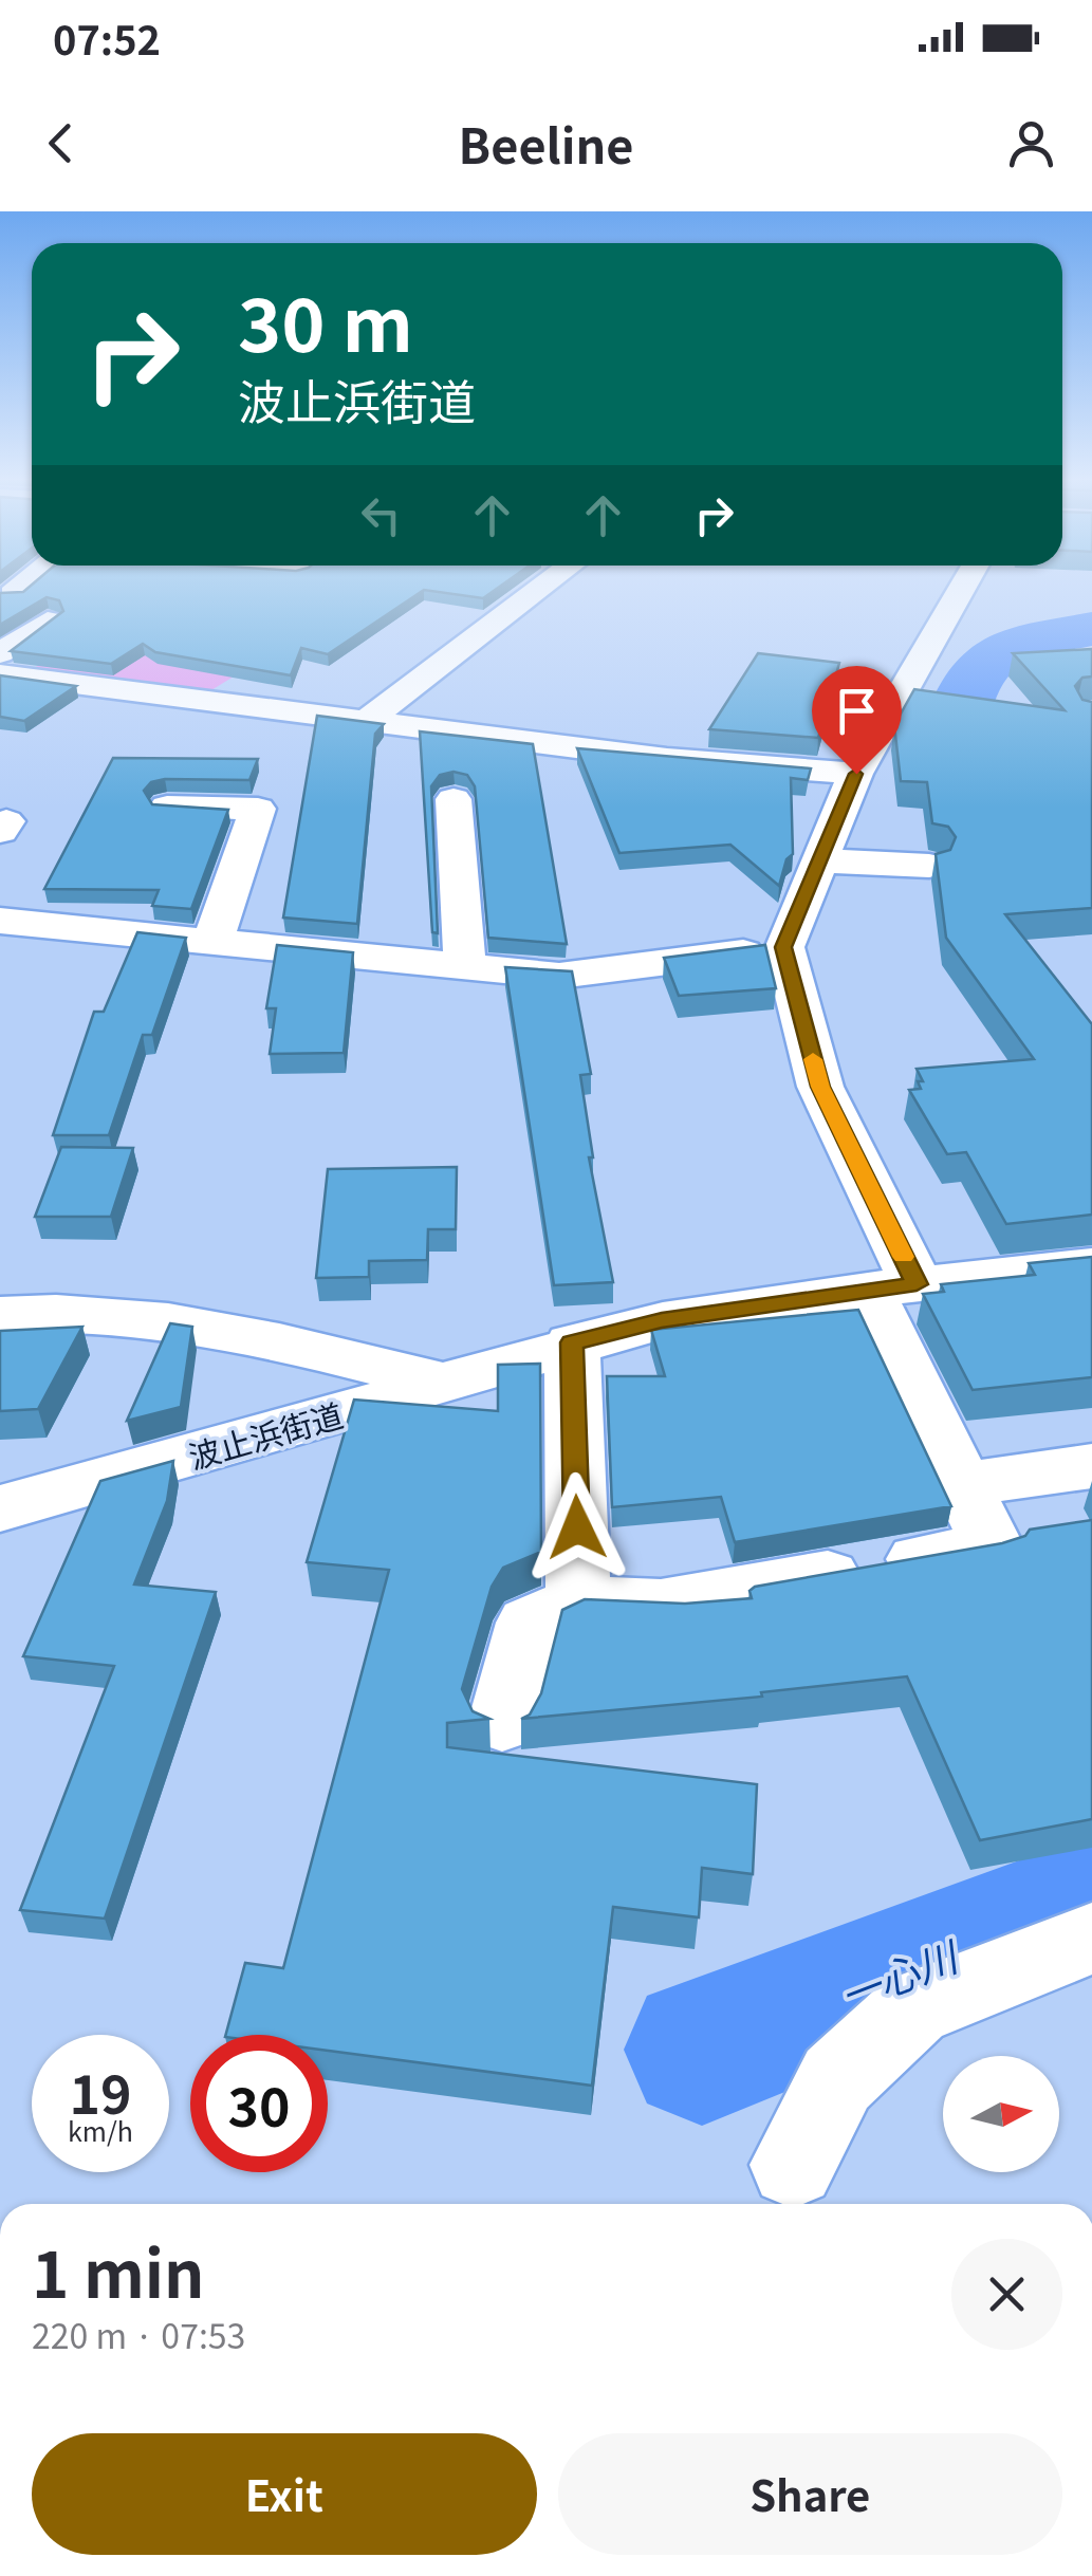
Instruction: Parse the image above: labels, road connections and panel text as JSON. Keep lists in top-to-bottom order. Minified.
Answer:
{"streets":{"street":["波止浜街道"]},"water":["一心川"],"north":"right","page":{"status":"07:52","header":"Beeline","turn":["30 m","波止浜街道"],"speed":"19 km/h","limit":"30","heading":["1 min","220 m · 07:53"],"buttons":["Exit","Share"]}}
